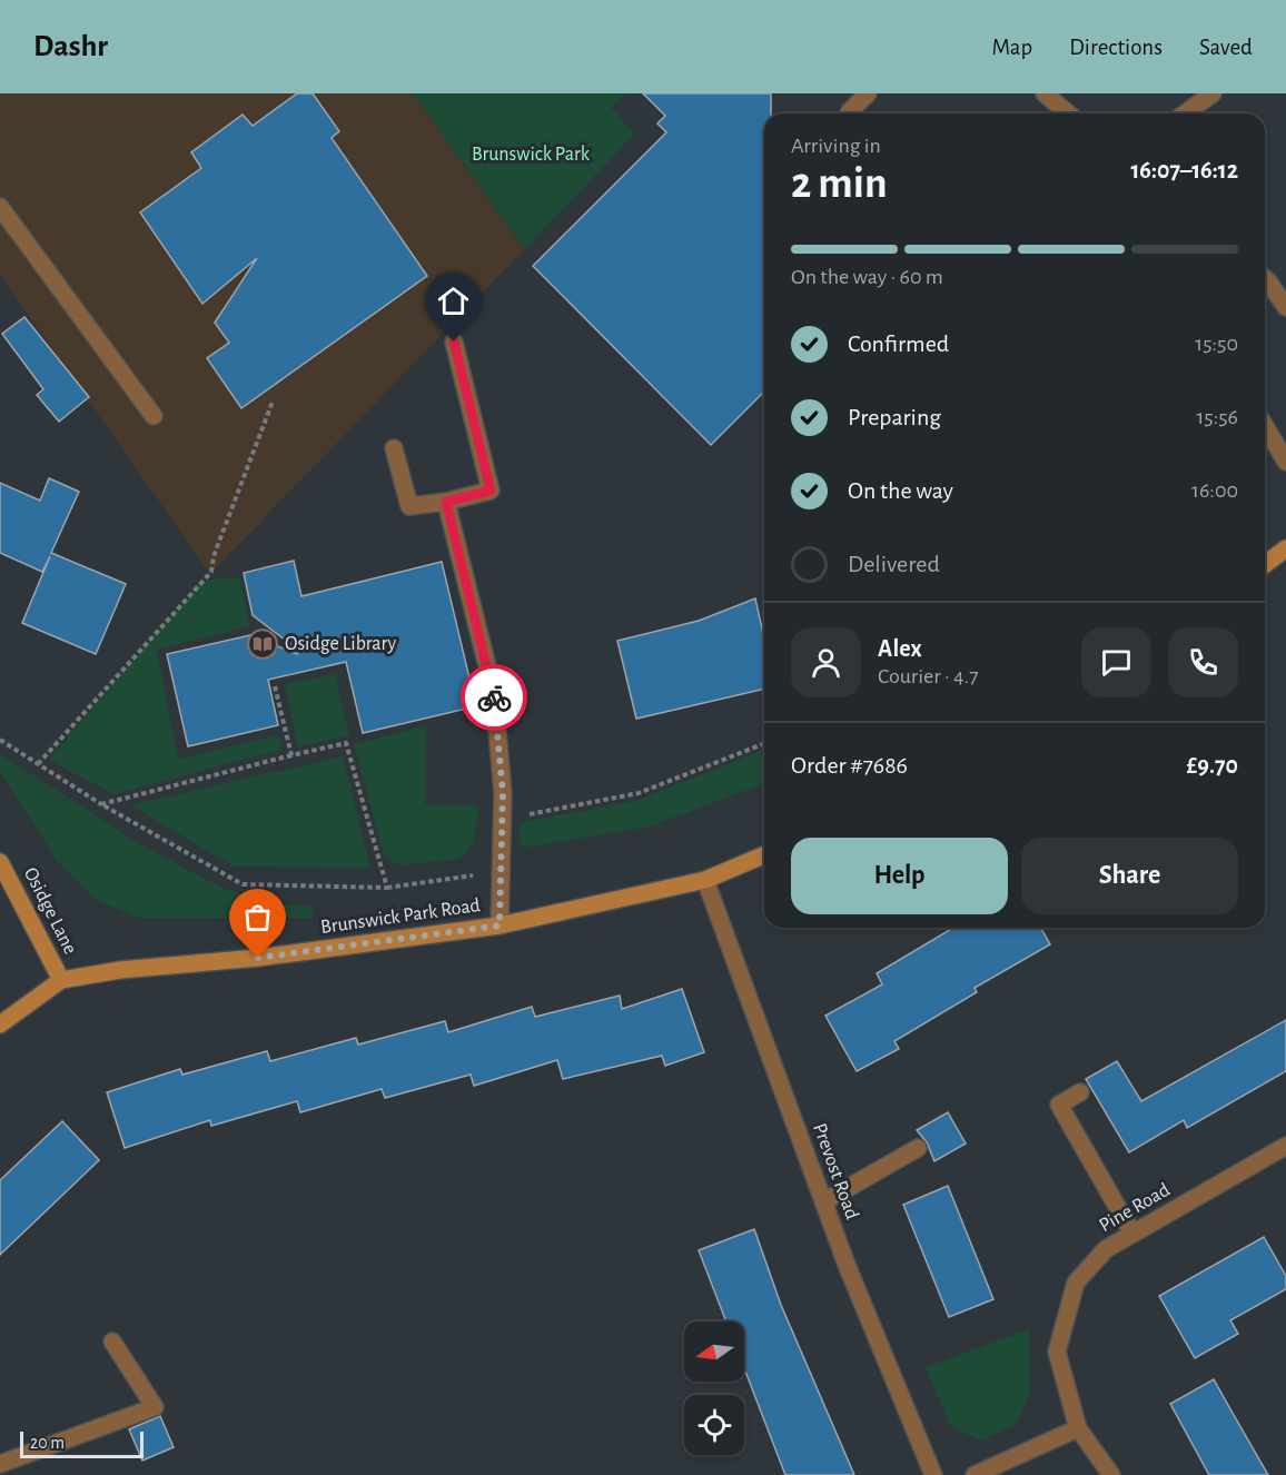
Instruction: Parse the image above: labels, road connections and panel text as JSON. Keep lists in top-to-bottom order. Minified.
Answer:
{"streets":{"street":["Osidge Lane","Brunswick Park Road","Prevost Road","Pine Road"]},"crossings":[["Osidge Lane","Brunswick Park Road"],["Brunswick Park Road","Prevost Road"]],"parks":["Brunswick Park"],"places":{"library":["Osidge Library"]},"scale_bar":"20 m","north":"left","page":{"header":"Dashr","nav":["Map","Directions","Saved"],"heading":["2 min","Arriving in","16:07–16:12"],"panel":["Alex","Courier · 4.7","Order #7686","£9.70"],"bar":"On the way · 60 m","list":[["Confirmed","15:50"],["Preparing","15:56"],["On the way","16:00"],"Delivered"],"buttons":["Help","Share"],"scale":"20 m"}}
